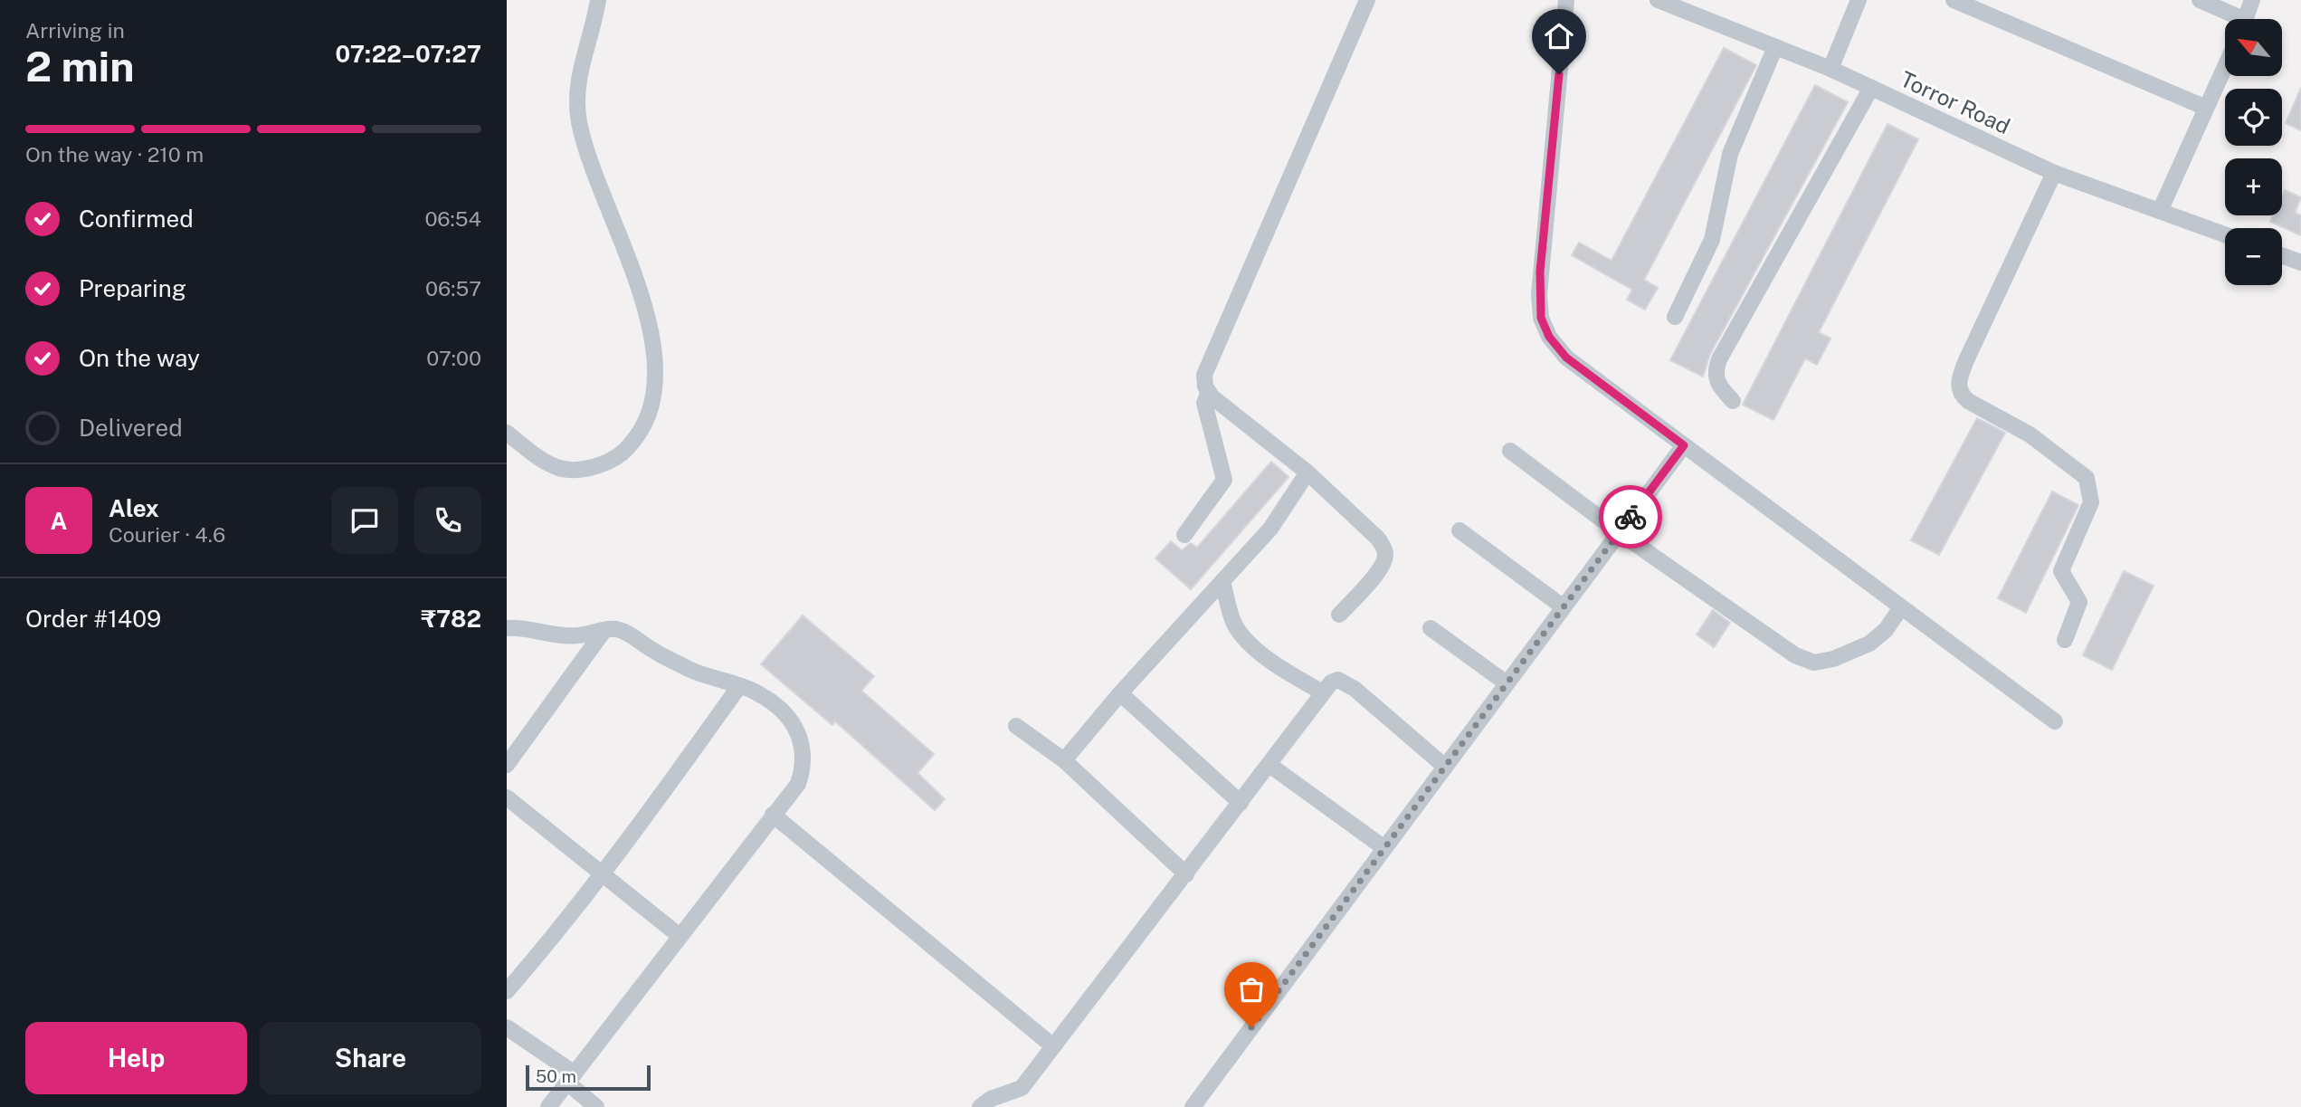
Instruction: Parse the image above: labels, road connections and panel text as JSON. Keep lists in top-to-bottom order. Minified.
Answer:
{"streets":{"street":["Torror Road"]},"scale_bar":"50 m","north":"top left","page":{"heading":["2 min","Arriving in","07:22–07:27"],"panel":["Alex","Courier · 4.6","Order #1409","₹782"],"map_buttons":["+","−"],"bar":"On the way · 210 m","list":[["Confirmed","06:54"],["Preparing","06:57"],["On the way","07:00"],"Delivered"],"round":"A","buttons":["Help","Share"],"scale":"50 m"}}
